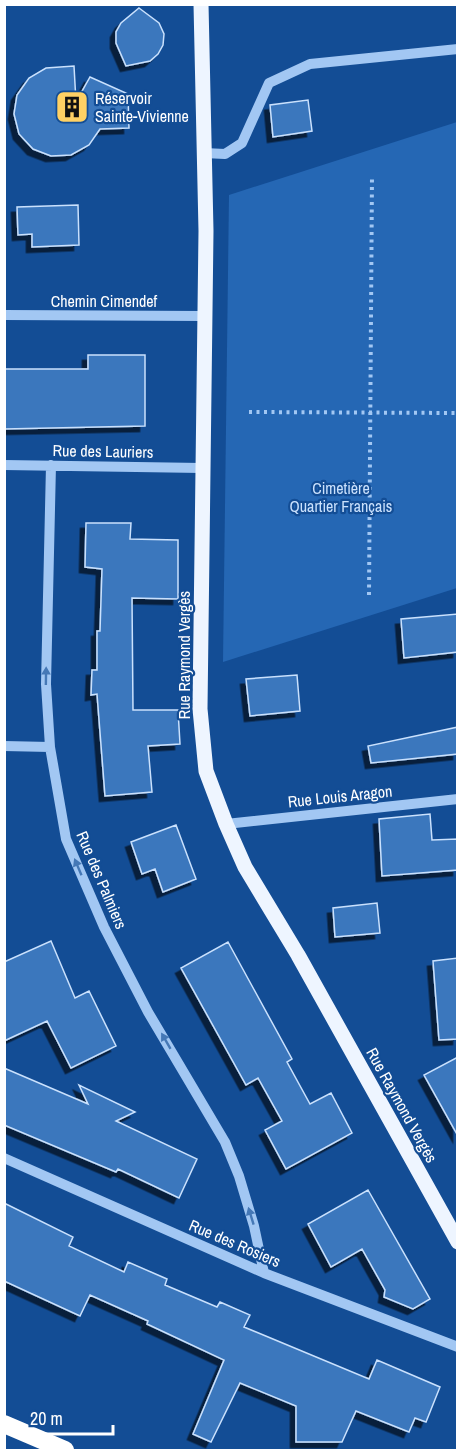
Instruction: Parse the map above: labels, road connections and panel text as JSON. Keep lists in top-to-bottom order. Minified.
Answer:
{"streets":{"main road":["Rue Raymond Vergès"],"street":["Chemin Cimendef","Rue des Lauriers","Rue Louis Aragon","Rue des Palmiers","Rue des Rosiers"]},"crossings":[["Chemin Cimendef","Rue Raymond Vergès"],["Rue des Lauriers","Rue Raymond Vergès"],["Rue des Lauriers","Rue des Palmiers"],["Rue Raymond Vergès","Rue Louis Aragon"],["Rue des Palmiers","Rue des Rosiers"]],"one_way":["Rue des Palmiers"],"parks":["Cimetière Quartier Français"],"places":{"building":["Réservoir Sainte-Vivienne"]},"scale_bar":"20 m"}
